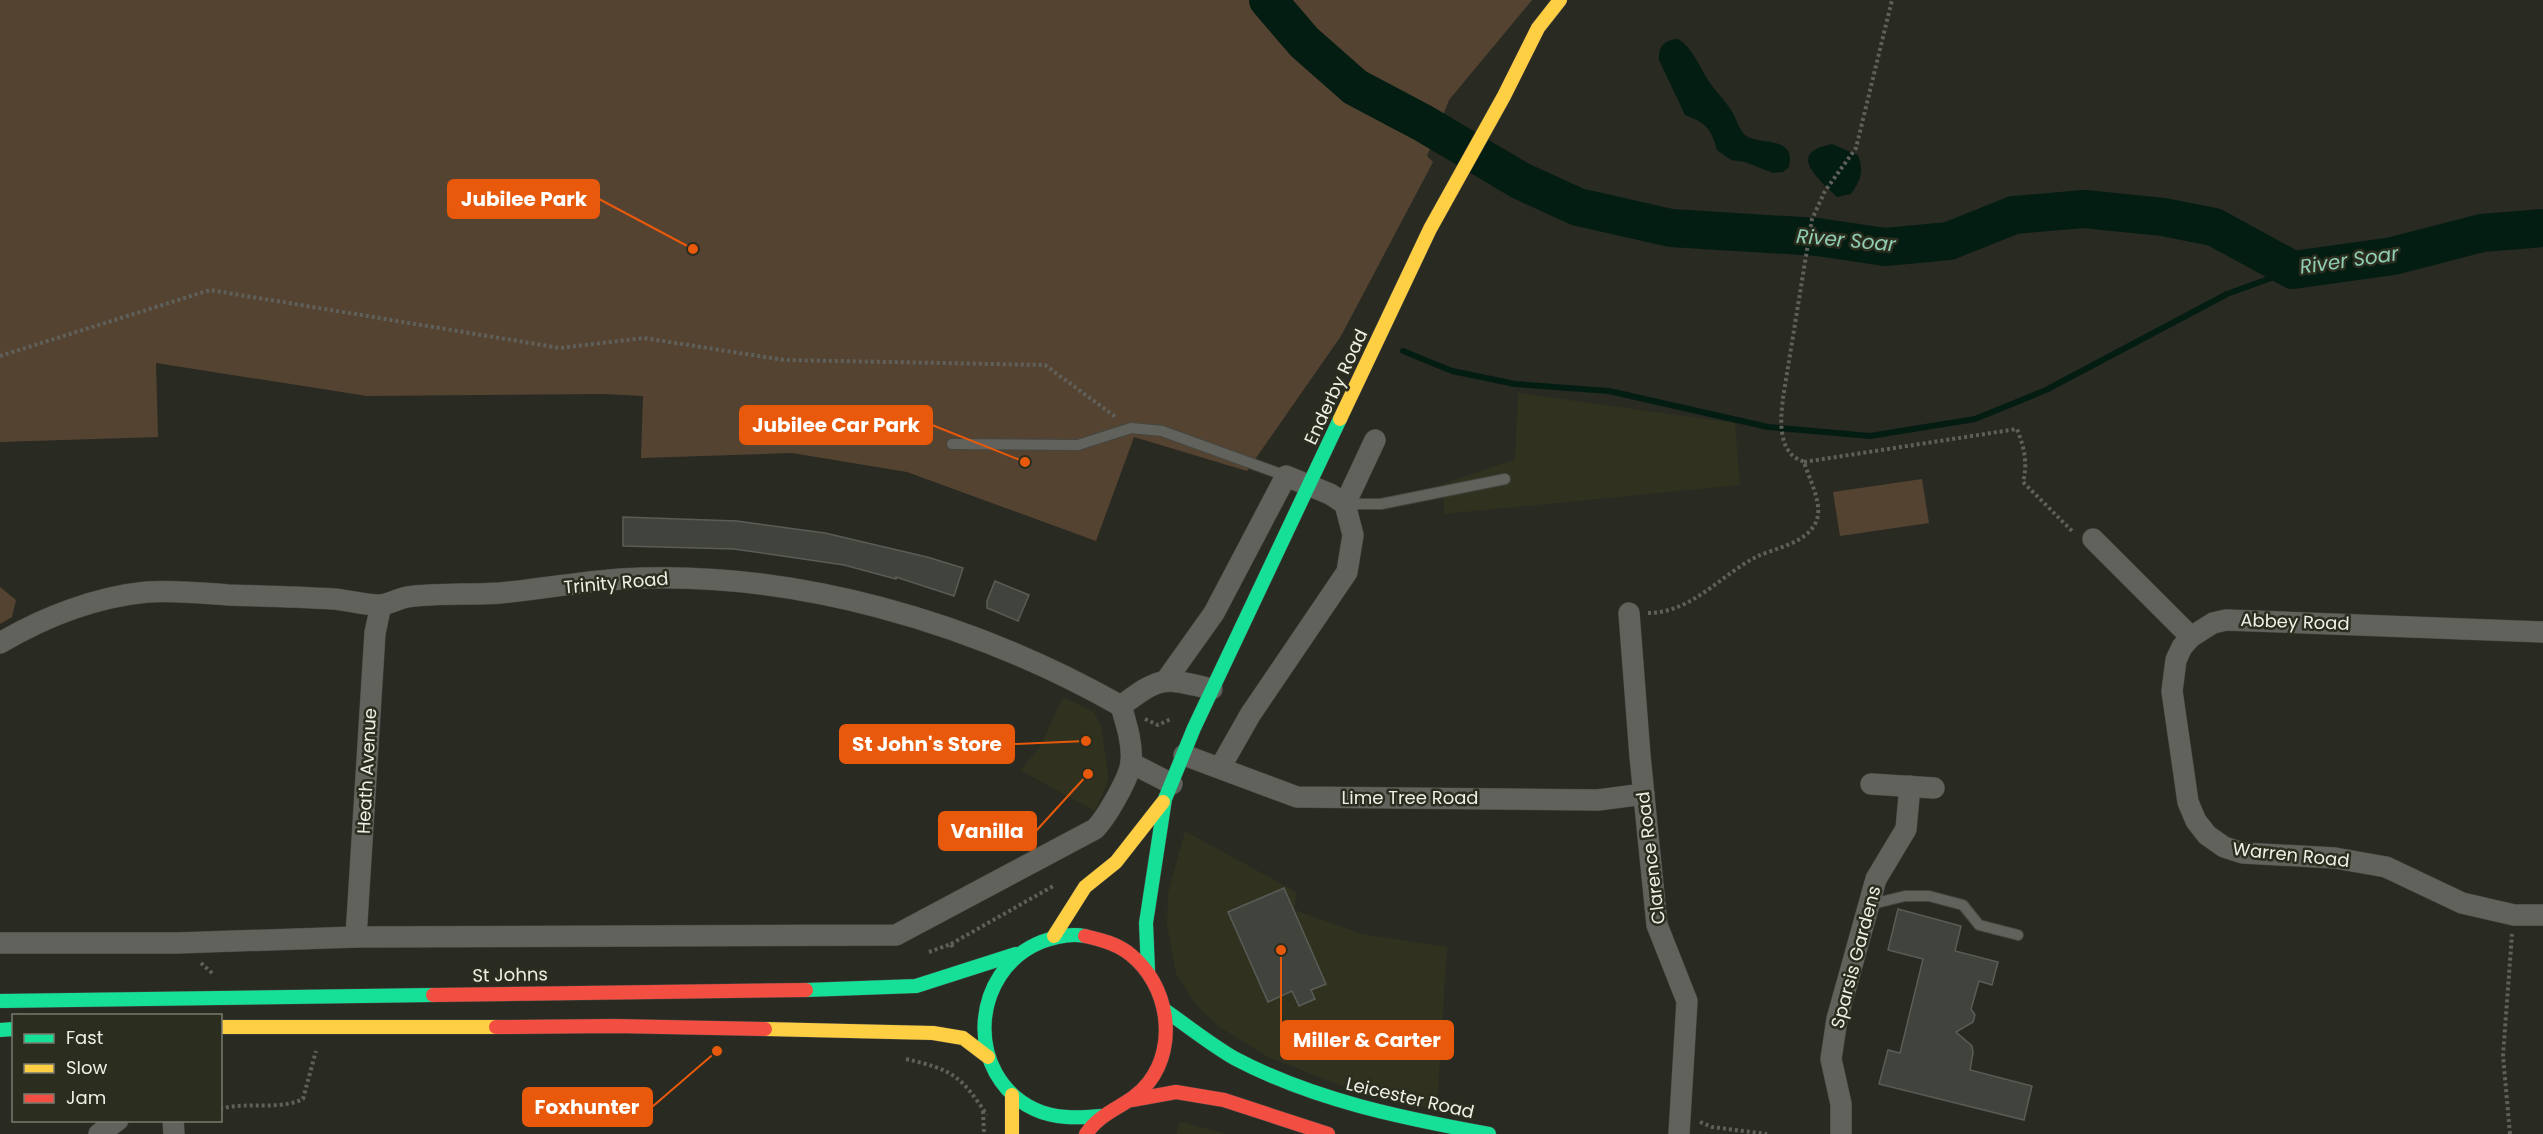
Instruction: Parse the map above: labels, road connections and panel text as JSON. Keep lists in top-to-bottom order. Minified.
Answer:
{"streets":{"main road":["Enderby Road","St Johns","Leicester Road"],"street":["Trinity Road","Abbey Road","Heath Avenue","Lime Tree Road","Warren Road","Clarence Road","Sparsis Gardens"]},"crossings":[["Enderby Road","Lime Tree Road"],["Enderby Road","St Johns"],["Enderby Road","Leicester Road"],["Trinity Road","Heath Avenue"],["Abbey Road","Warren Road"],["Lime Tree Road","Clarence Road"],["St Johns","Leicester Road"]],"water":["River Soar"],"places":["Jubilee Park","Jubilee Car Park","St John's Store","Vanilla","Miller & Carter","Foxhunter"],"legend":["Fast","Slow","Jam"]}
